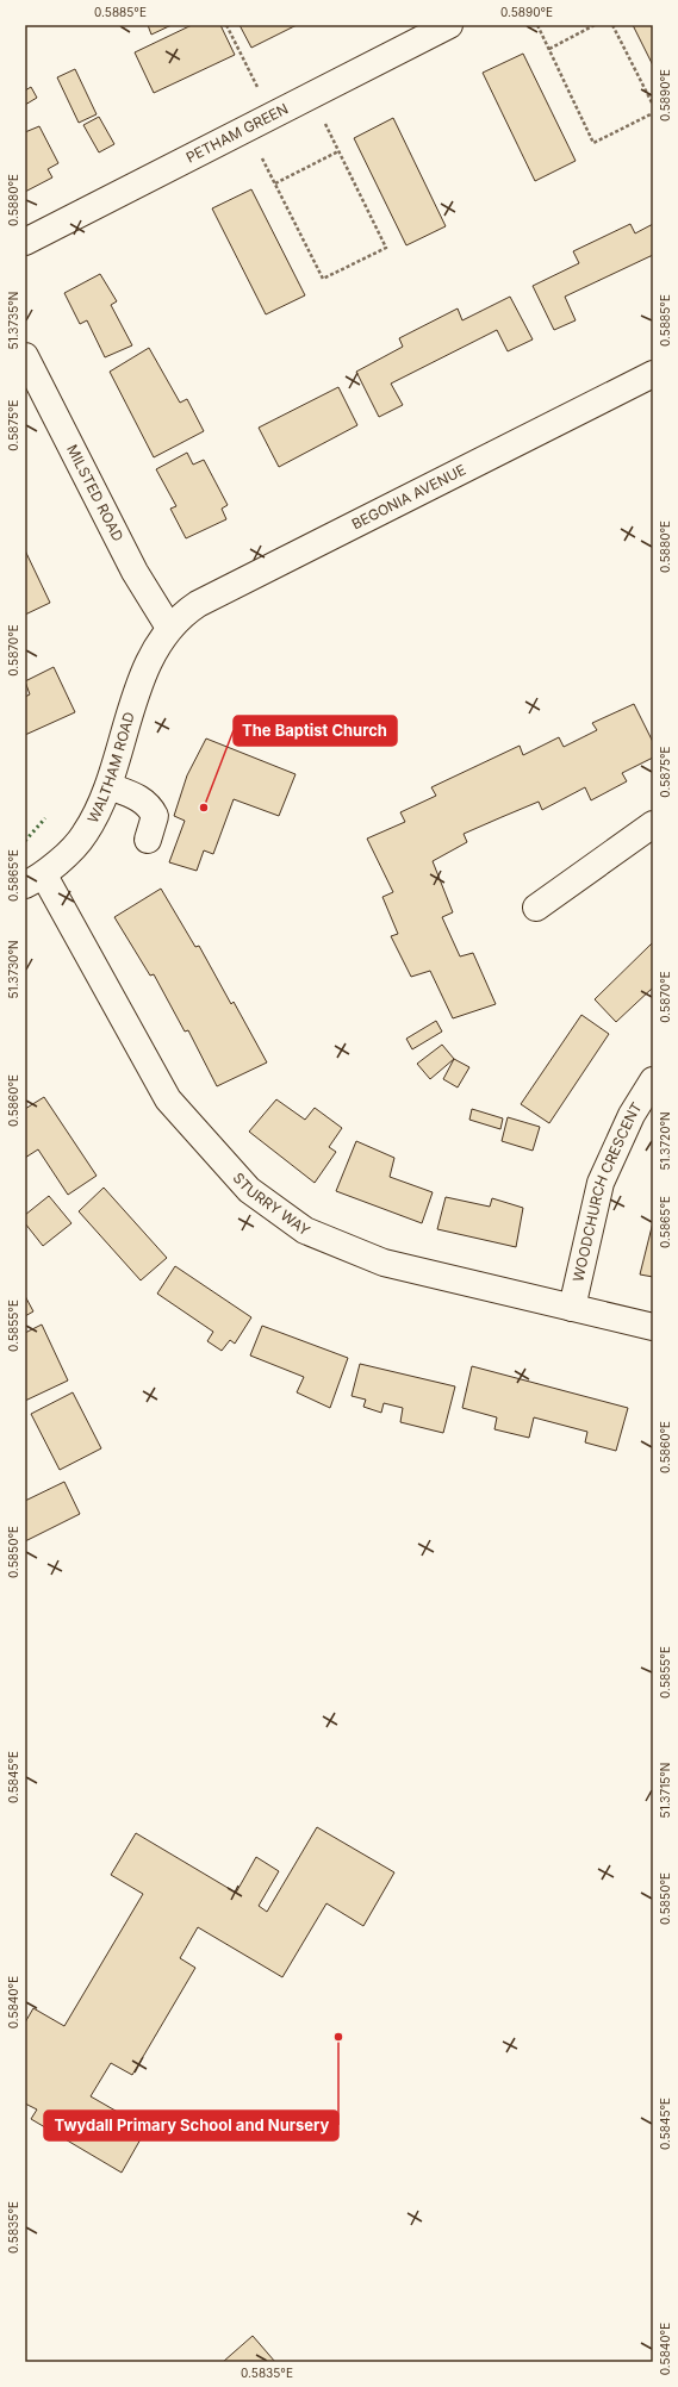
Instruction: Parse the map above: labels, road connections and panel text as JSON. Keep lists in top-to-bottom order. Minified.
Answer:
{"streets":{"street":["PETHAM GREEN","MILSTED ROAD","BEGONIA AVENUE","WALTHAM ROAD","WOODCHURCH CRESCENT","STURRY WAY"]},"crossings":[["MILSTED ROAD","BEGONIA AVENUE"],["MILSTED ROAD","WALTHAM ROAD"],["BEGONIA AVENUE","WALTHAM ROAD"],["WALTHAM ROAD","STURRY WAY"],["WOODCHURCH CRESCENT","STURRY WAY"]],"places":["The Baptist Church","Twydall Primary School and Nursery"],"coordinates":["0.5885°E","0.5890°E","0.5880°E","51.3735°N","0.5875°E","0.5870°E","0.5865°E","51.3730°N","0.5860°E","51.3720°N","0.5855°E","0.5850°E","0.5845°E","51.3715°N","0.5840°E","0.5835°E"]}
